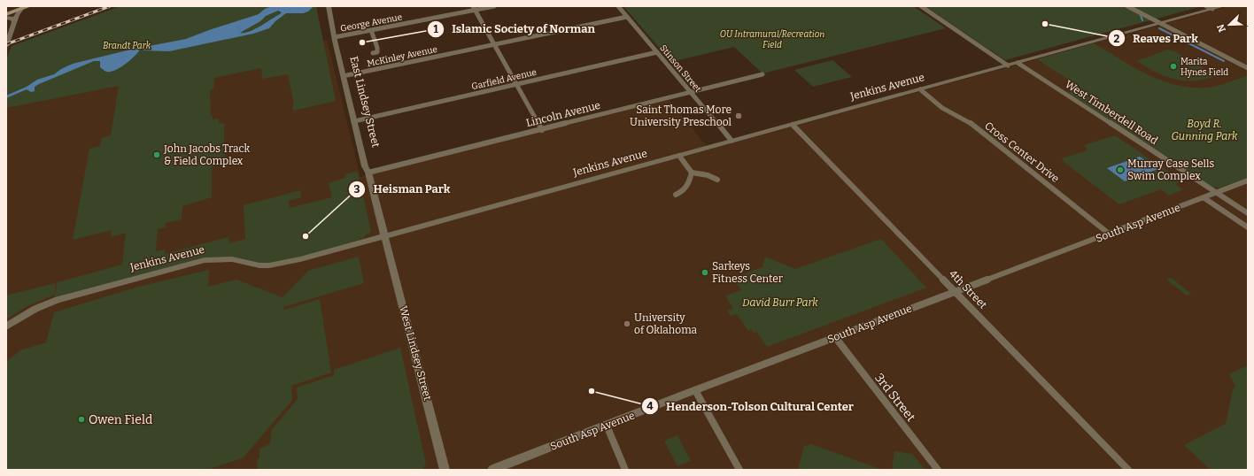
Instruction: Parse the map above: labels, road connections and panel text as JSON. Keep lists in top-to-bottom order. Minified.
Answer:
{"streets":{"street":["George Avenue","McKinley Avenue","Stinson Street","Garfield Avenue","Jenkins Avenue","East Lindsey Street","West Timberdell Road","Lincoln Avenue","Cross Center Drive","South Asp Avenue","4th Street","West Lindsey Street","3rd Street"]},"crossings":[["George Avenue","East Lindsey Street"],["McKinley Avenue","Stinson Street"],["McKinley Avenue","East Lindsey Street"],["Stinson Street","Garfield Avenue"],["Stinson Street","Jenkins Avenue"],["Stinson Street","Lincoln Avenue"],["Garfield Avenue","East Lindsey Street"],["Jenkins Avenue","East Lindsey Street"],["Jenkins Avenue","West Timberdell Road"],["Jenkins Avenue","Cross Center Drive"],["Jenkins Avenue","4th Street"],["Jenkins Avenue","West Lindsey Street"],["East Lindsey Street","Lincoln Avenue"],["East Lindsey Street","West Lindsey Street"],["West Timberdell Road","South Asp Avenue"],["Cross Center Drive","South Asp Avenue"],["South Asp Avenue","4th Street"],["South Asp Avenue","3rd Street"]],"parks":["OU Intramural/Recreation Field","Brandt Park","Boyd R. Gunning Park","David Burr Park"],"places":["Reaves Park","Islamic Society of Norman","Marita Hynes Field","Saint Thomas More University Preschool","John Jacobs Track & Field Complex","Murray Case Sells Swim Complex","Heisman Park","Sarkeys Fitness Center","University of Oklahoma","Henderson-Tolson Cultural Center","Owen Field"],"north":"bottom left"}
